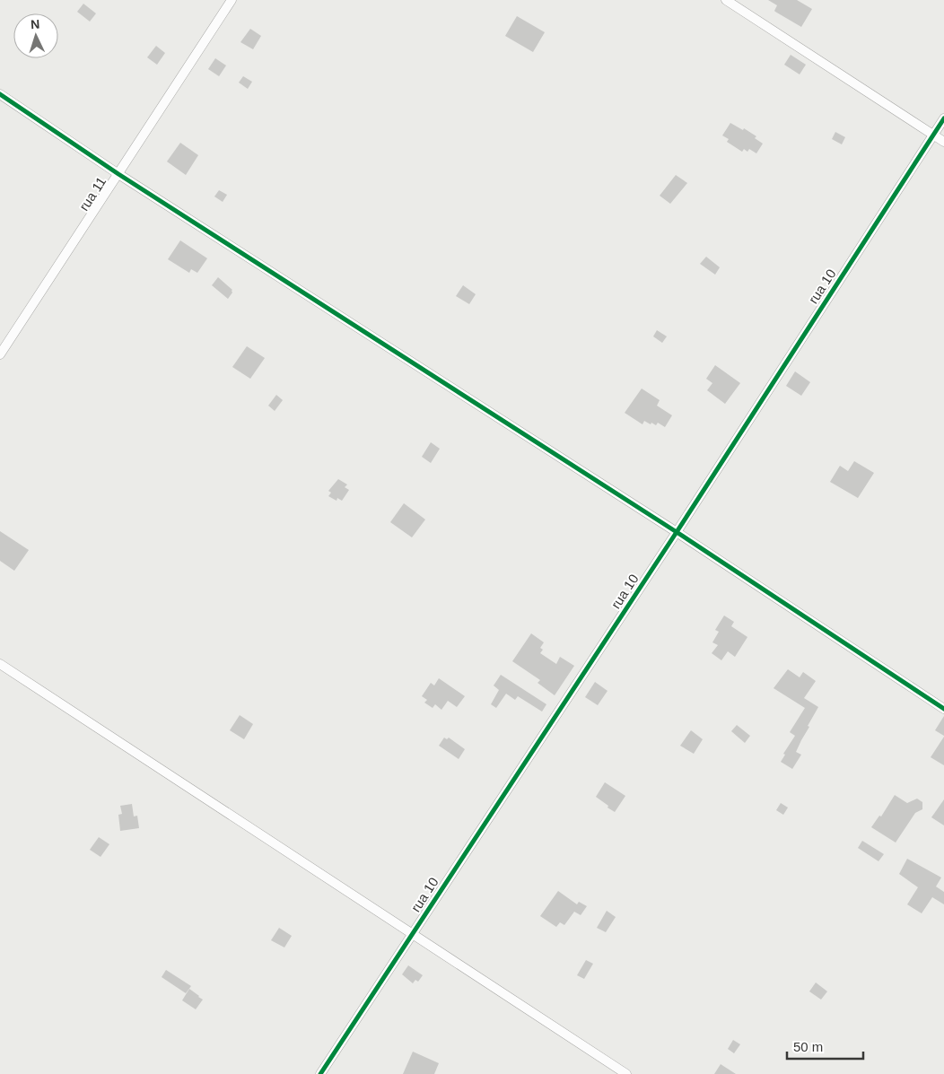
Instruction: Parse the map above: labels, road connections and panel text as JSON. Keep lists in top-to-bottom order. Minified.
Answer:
{"streets":{"street":["rua 11","rua 10"]},"scale_bar":"50 m","north":"top"}
